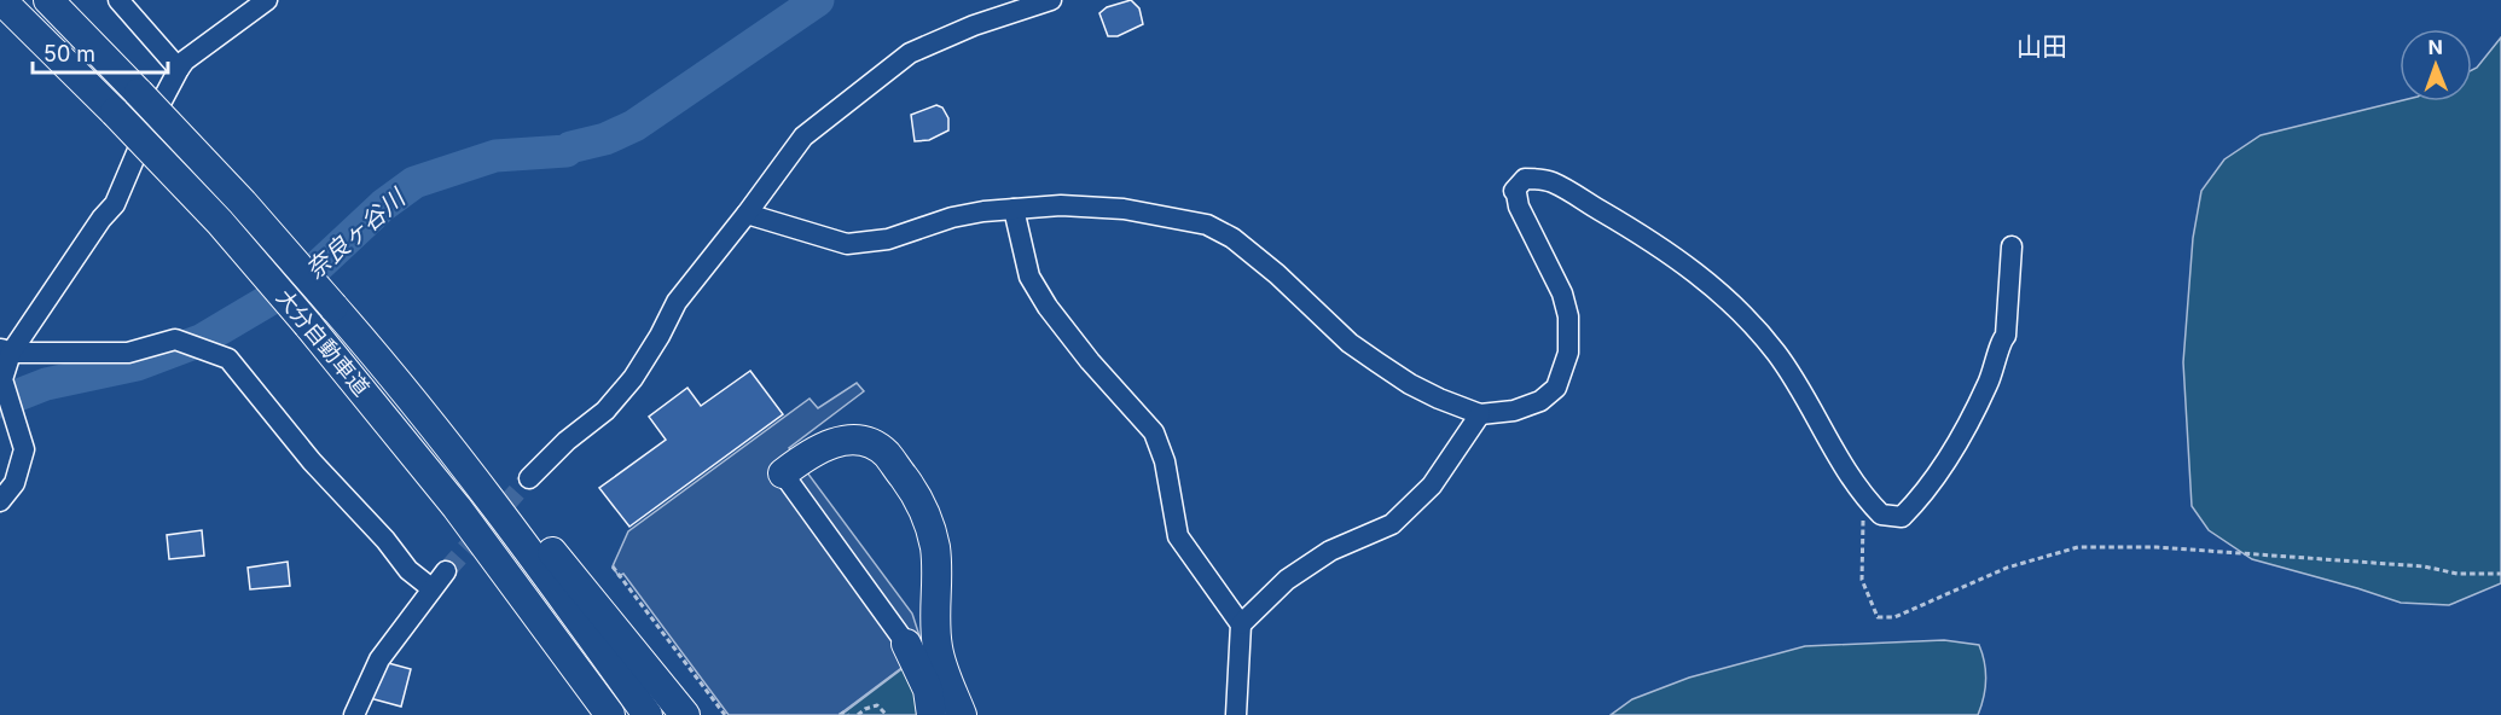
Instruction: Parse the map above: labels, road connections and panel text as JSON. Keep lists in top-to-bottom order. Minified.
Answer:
{"streets":{"highway":["大分自動車道"]},"districts":["山田"],"water":["奈良ヶ谷川"],"scale_bar":"50 m","north":"top"}
